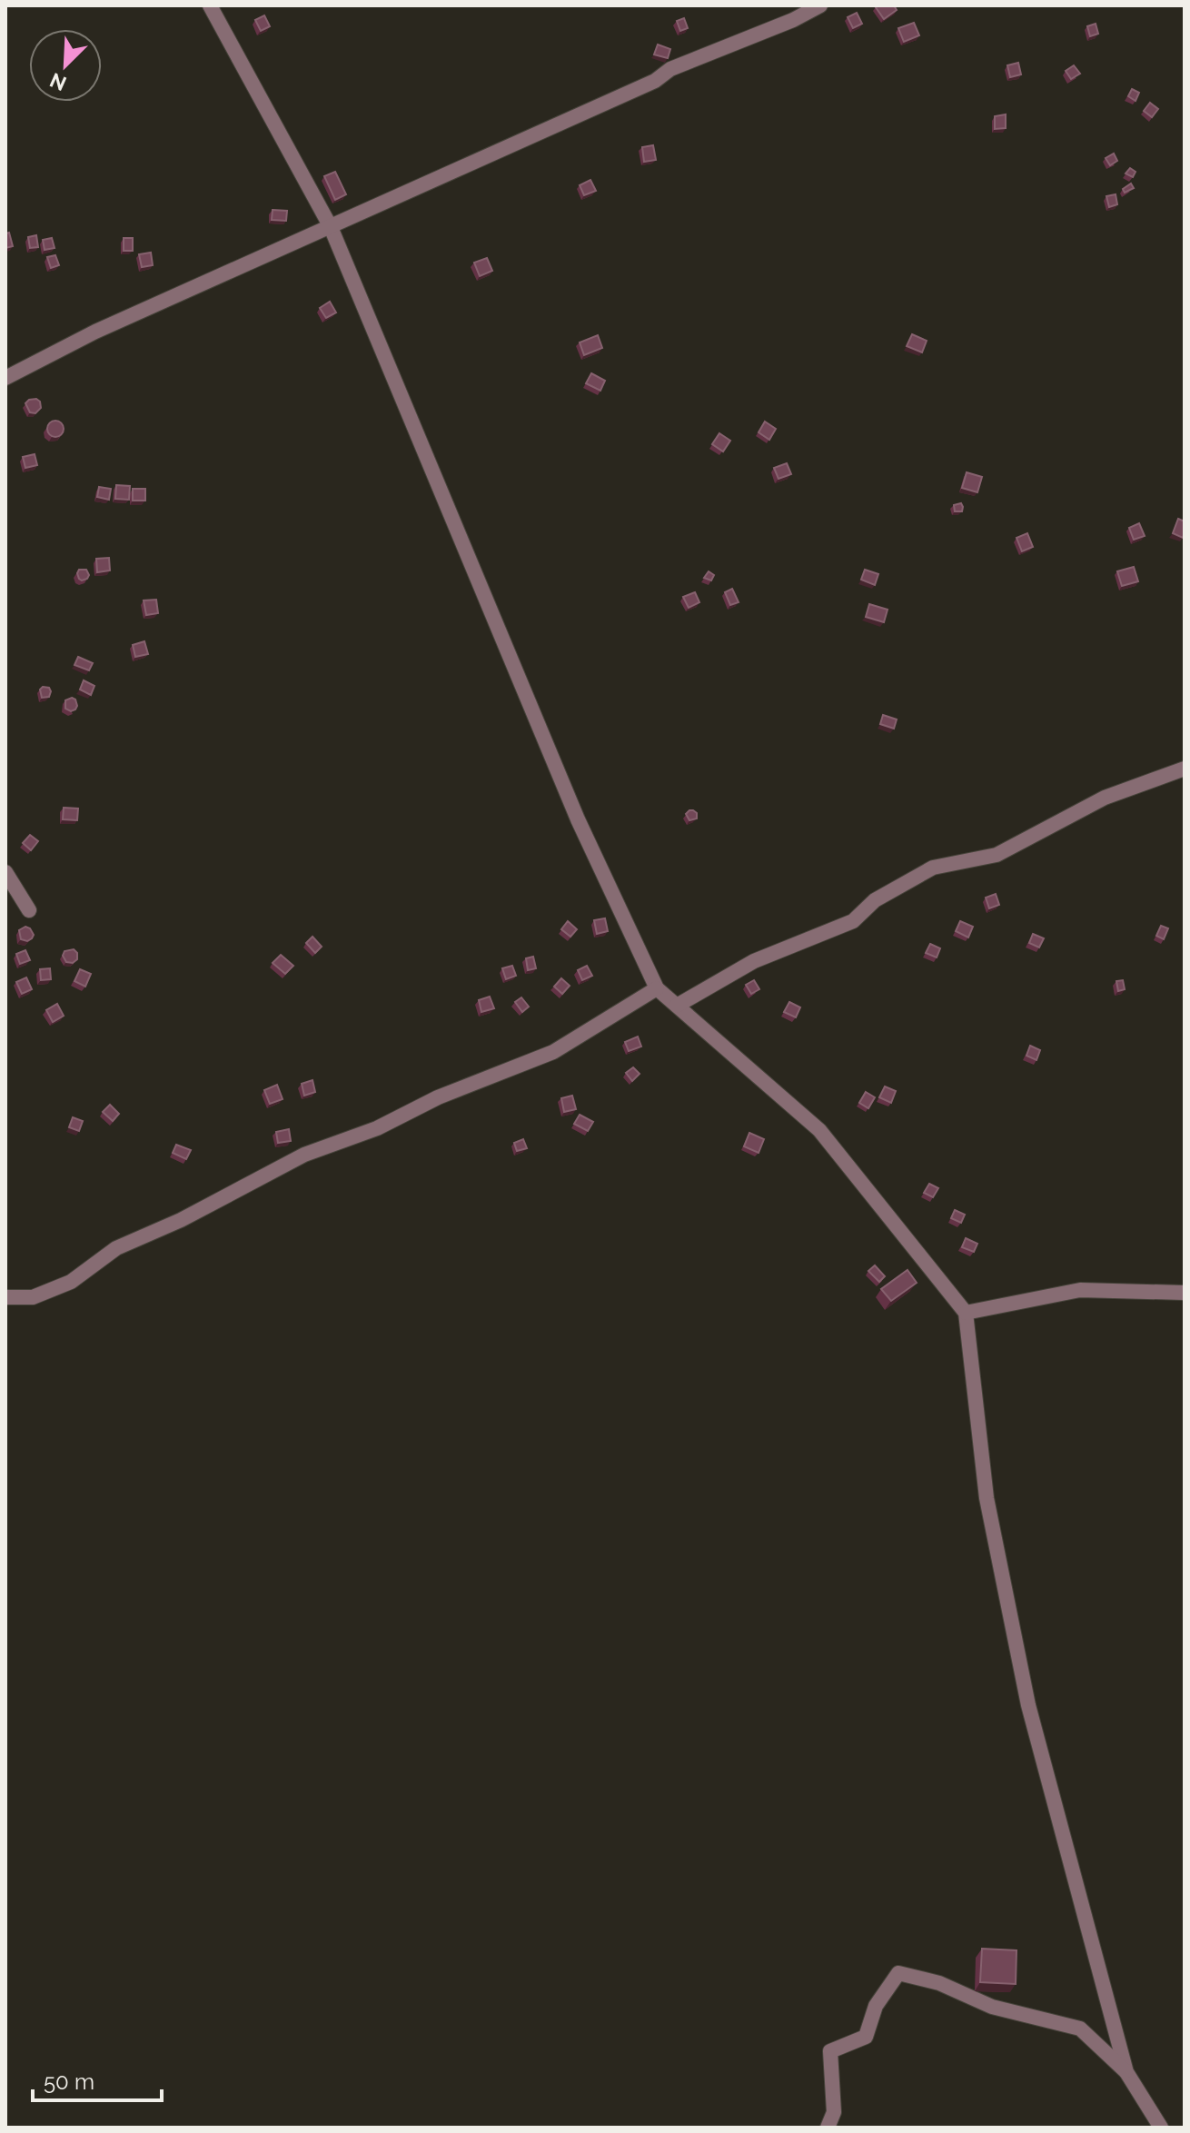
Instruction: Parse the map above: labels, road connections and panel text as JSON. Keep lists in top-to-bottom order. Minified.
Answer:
{"scale_bar":"50 m","north":"bottom left"}
